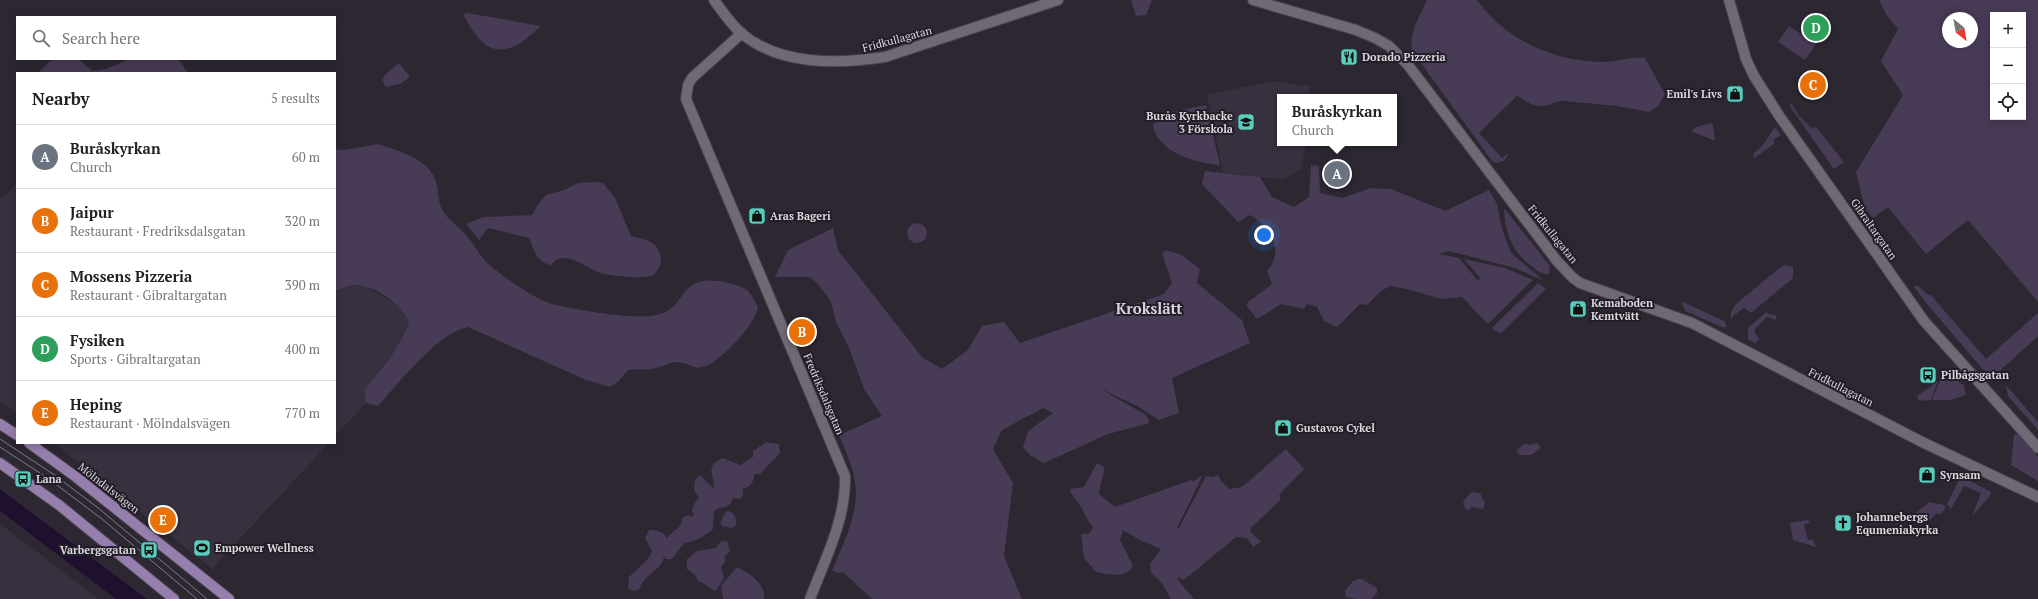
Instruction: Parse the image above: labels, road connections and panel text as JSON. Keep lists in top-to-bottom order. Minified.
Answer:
{"streets":{"main road":["Mölndalsvägen"],"street":["Fridkullagatan","Gibraltargatan","Fredriksdalsgatan"]},"crossings":[["Fridkullagatan","Fredriksdalsgatan"]],"districts":["Krokslätt"],"places":{"restaurant":["Dorado Pizzeria"],"shop":["Emil's Livs","Aras Bageri","Kemaboden Kemtvätt","Gustavos Cykel","Synsam"],"school or university":["Burås Kyrkbacke 3 Förskola"],"bus stop":["Pilbågsgatan","Lana","Varbergsgatan"],"church":["Johannebergs Equmeniakyrka"],"sports":["Empower Wellness"]},"north":"bottom right","page":{"map_buttons":["+","−"],"pins":["D","C","A","B","E"],"search":"Search here","heading":["Nearby","5 results"],"popup":["Buråskyrkan","Church"],"list":[{"mark":"A","name":"Buråskyrkan","note":"Church","value":"60 m"},{"mark":"B","name":"Jaipur","note":"Restaurant · Fredriksdalsgatan","value":"320 m"},{"mark":"C","name":"Mossens Pizzeria","note":"Restaurant · Gibraltargatan","value":"390 m"},{"mark":"D","name":"Fysiken","note":"Sports · Gibraltargatan","value":"400 m"},{"mark":"E","name":"Heping","note":"Restaurant · Mölndalsvägen","value":"770 m"}]}}
